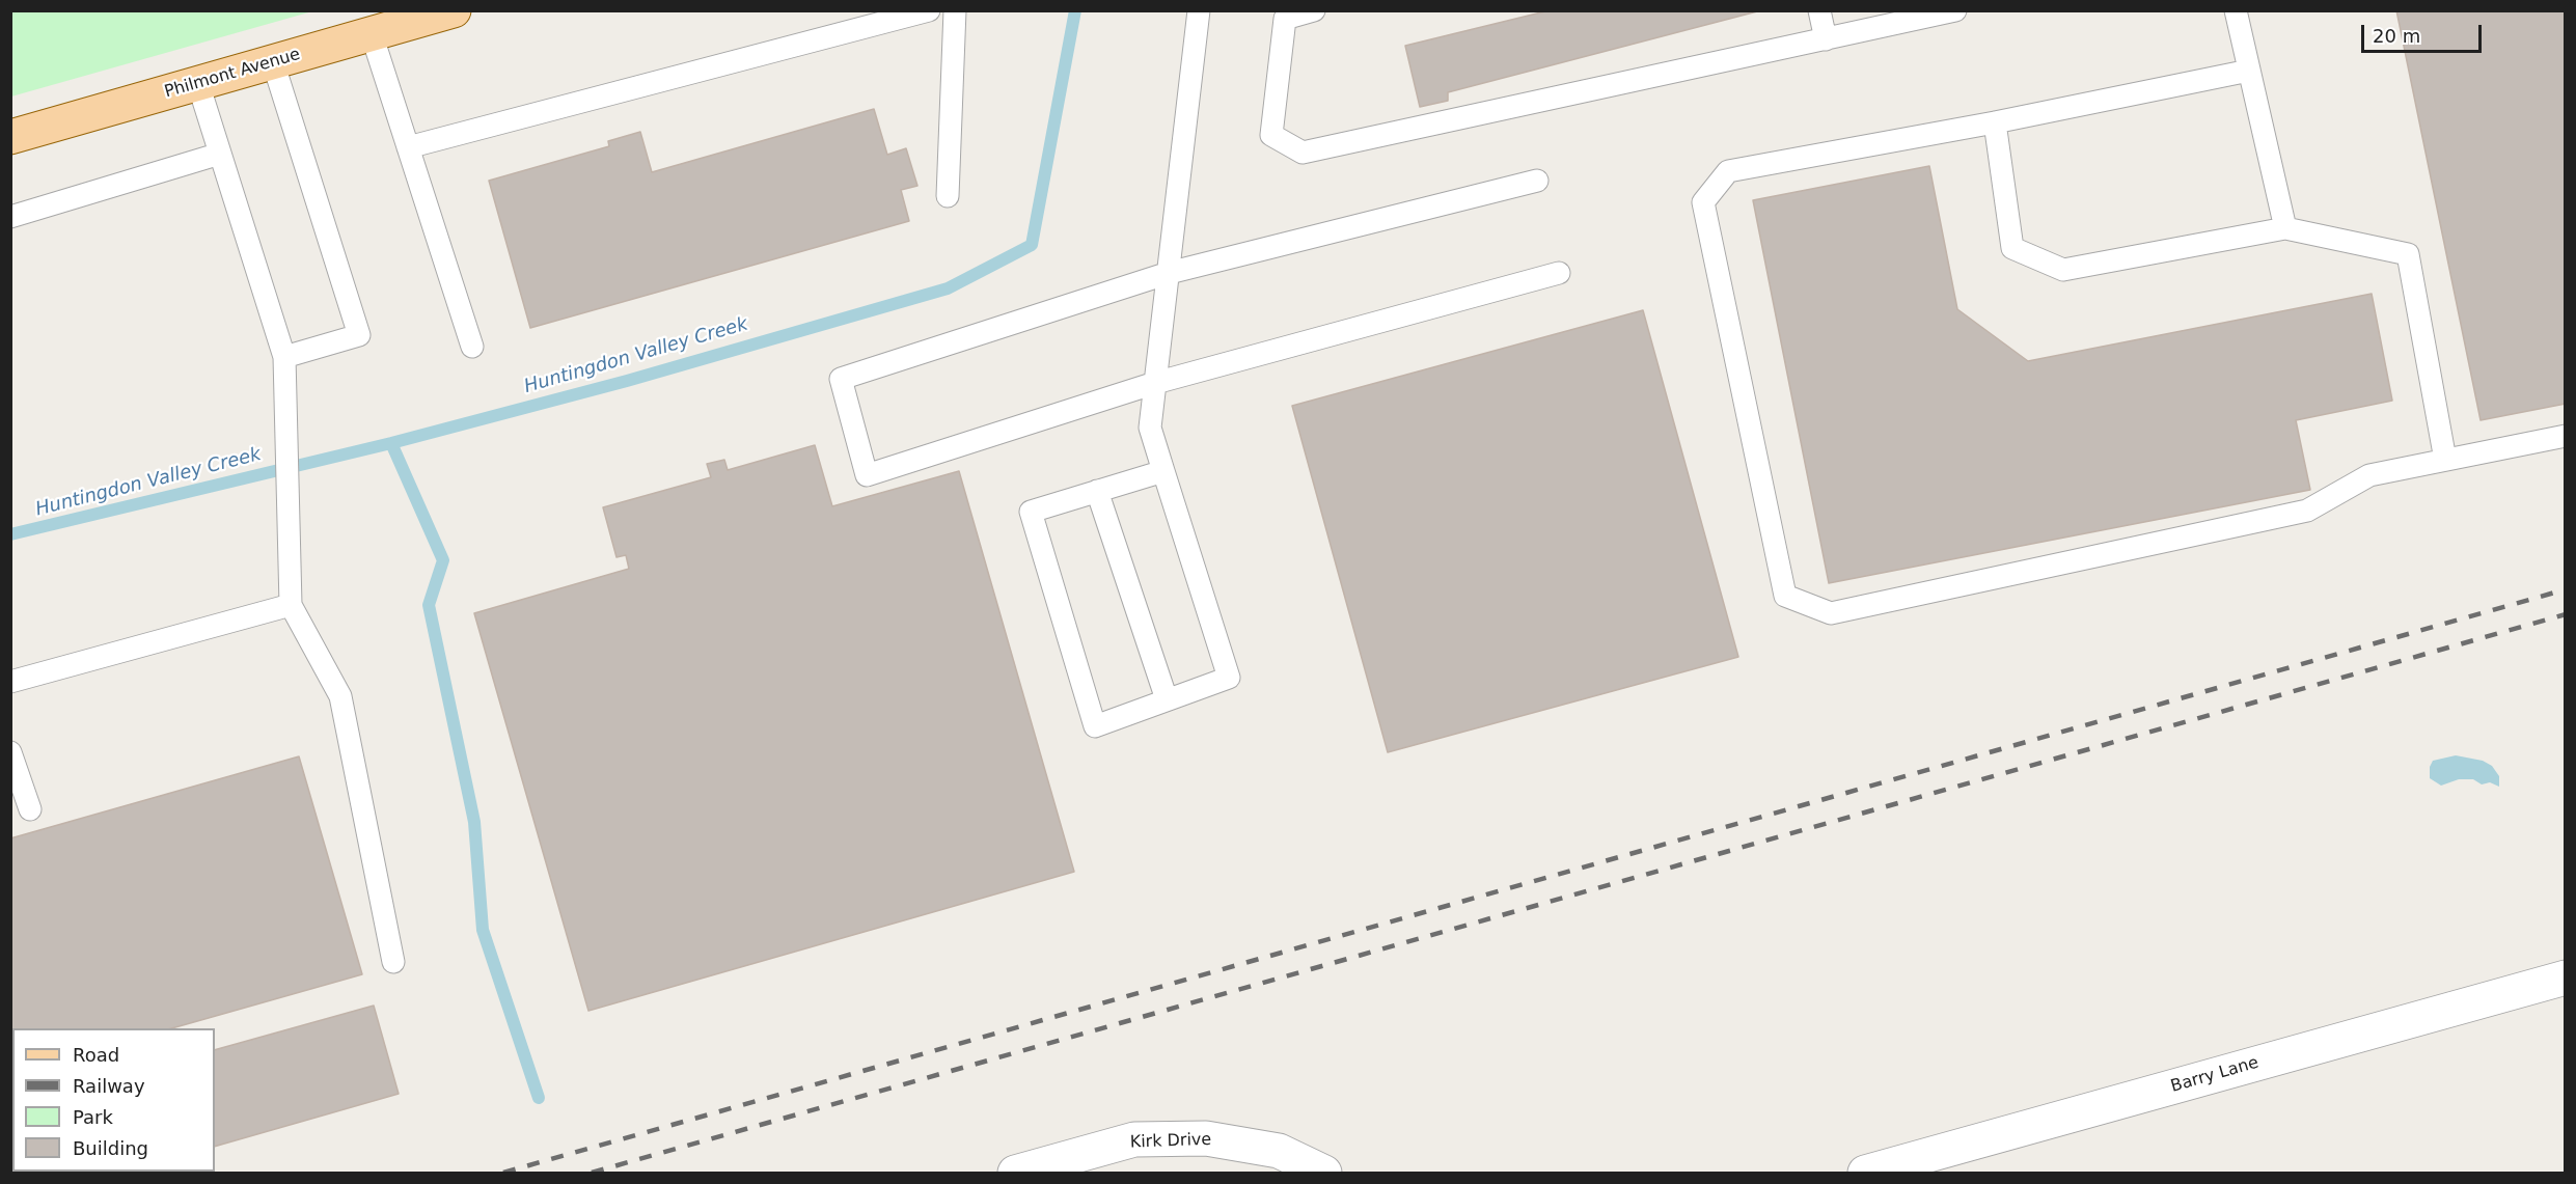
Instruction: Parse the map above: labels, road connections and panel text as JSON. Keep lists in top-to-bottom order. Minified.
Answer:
{"streets":{"main road":["Philmont Avenue"],"street":["Barry Lane","Kirk Drive"]},"water":["Huntingdon Valley Creek"],"legend":["Road","Railway","Park","Building"],"scale_bar":"20 m"}
